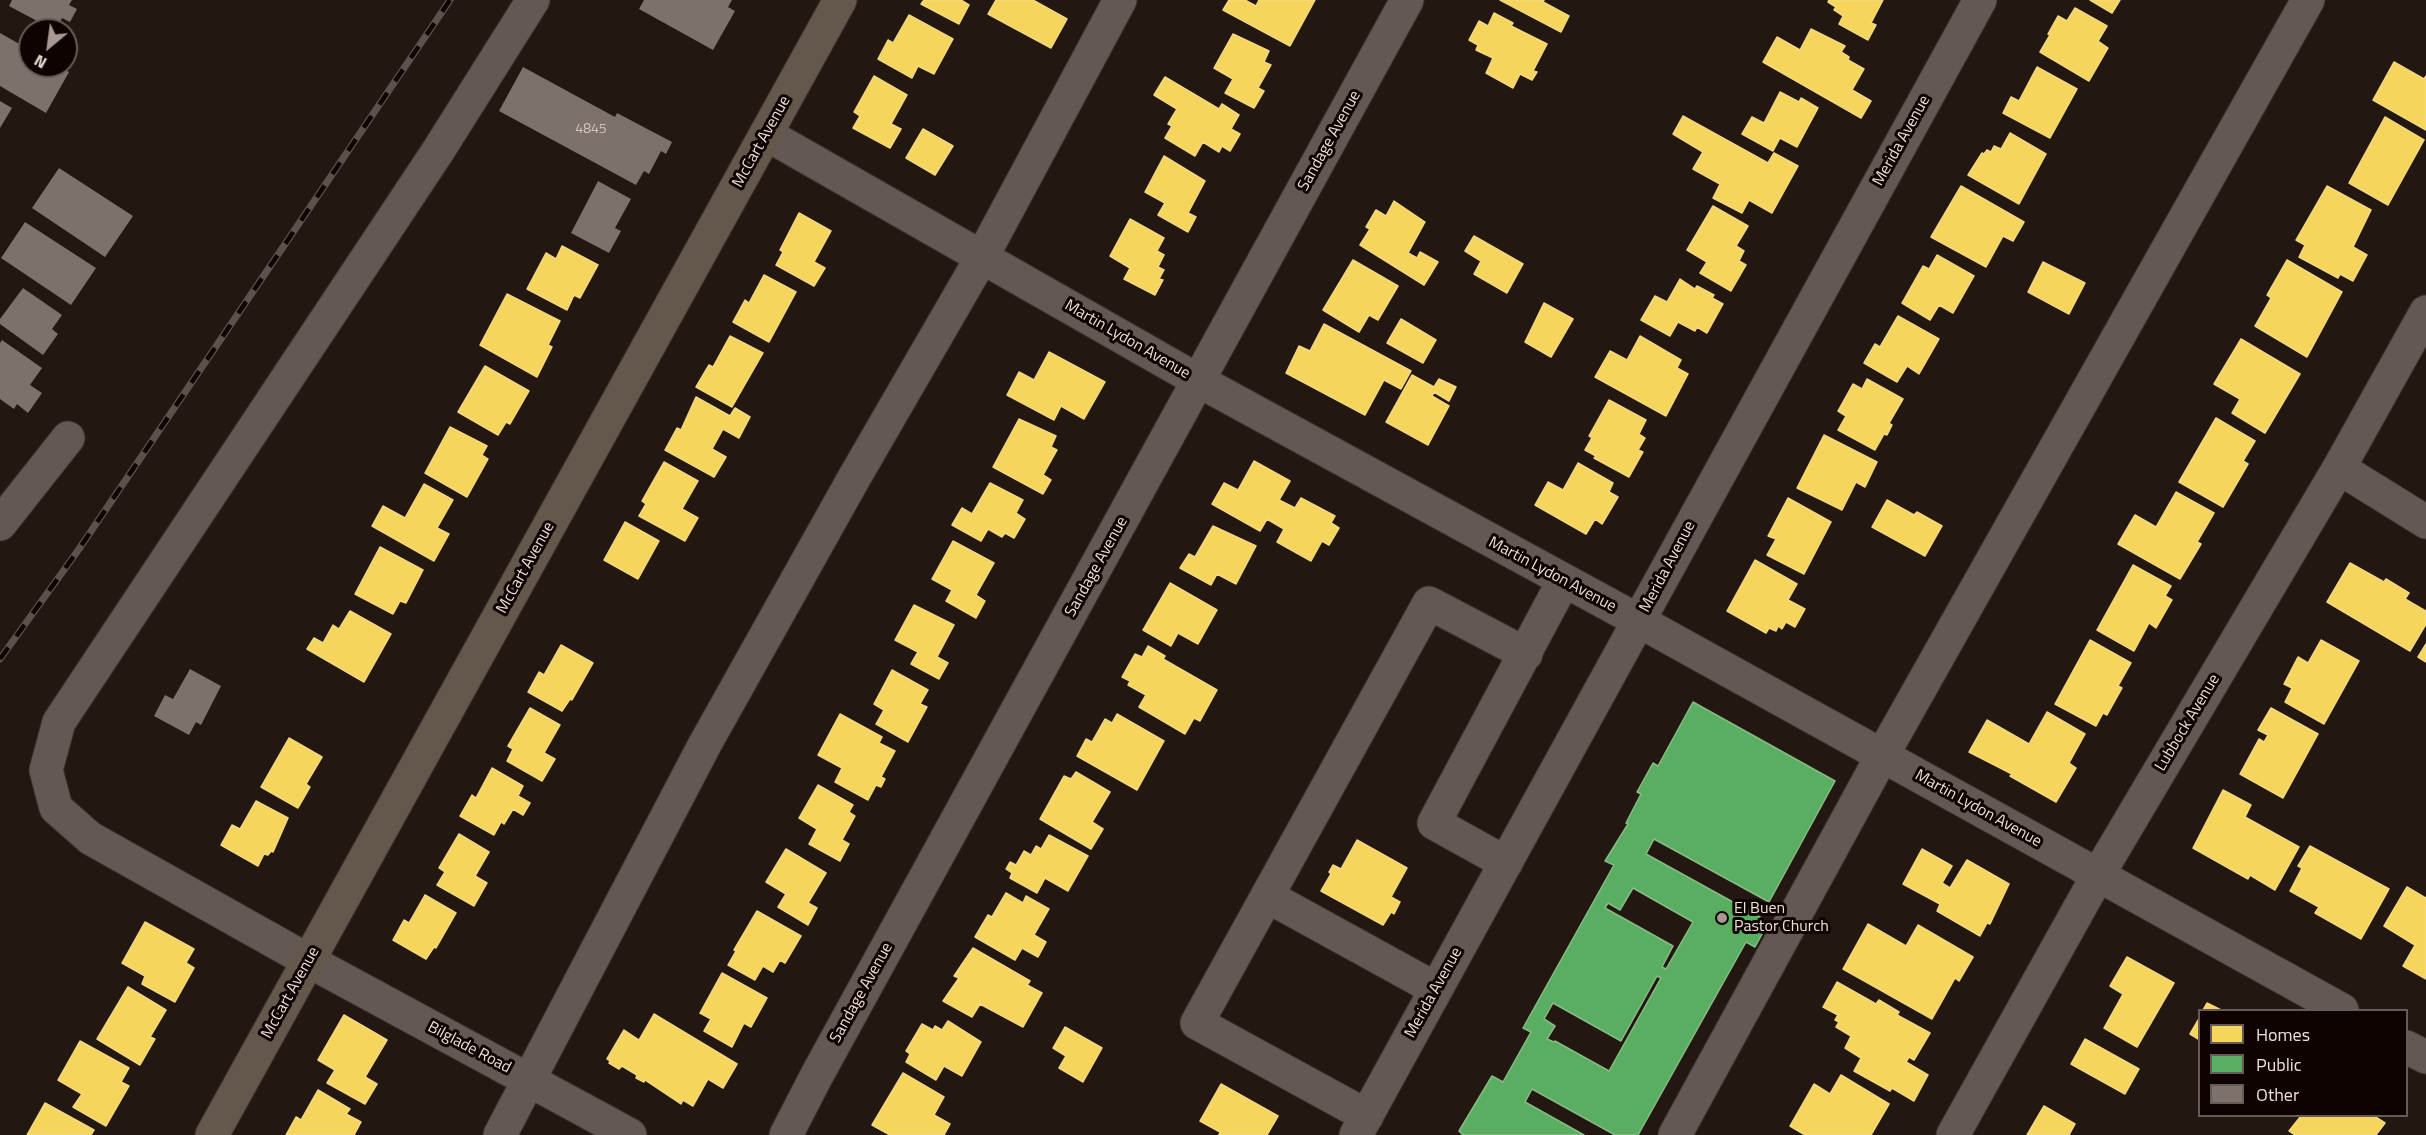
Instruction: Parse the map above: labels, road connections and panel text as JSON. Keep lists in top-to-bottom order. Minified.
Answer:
{"streets":{"main road":["McCart Avenue"],"street":["Sandage Avenue","Merida Avenue","Martin Lydon Avenue","Lubbock Avenue","Bilglade Road"]},"crossings":[["Sandage Avenue","Martin Lydon Avenue"],["Merida Avenue","Martin Lydon Avenue"],["McCart Avenue","Martin Lydon Avenue"],["McCart Avenue","Bilglade Road"],["Martin Lydon Avenue","Lubbock Avenue"]],"places":["El Buen Pastor Church"],"house_numbers":["4845"],"legend":["Homes","Public","Other"],"north":"bottom left"}
